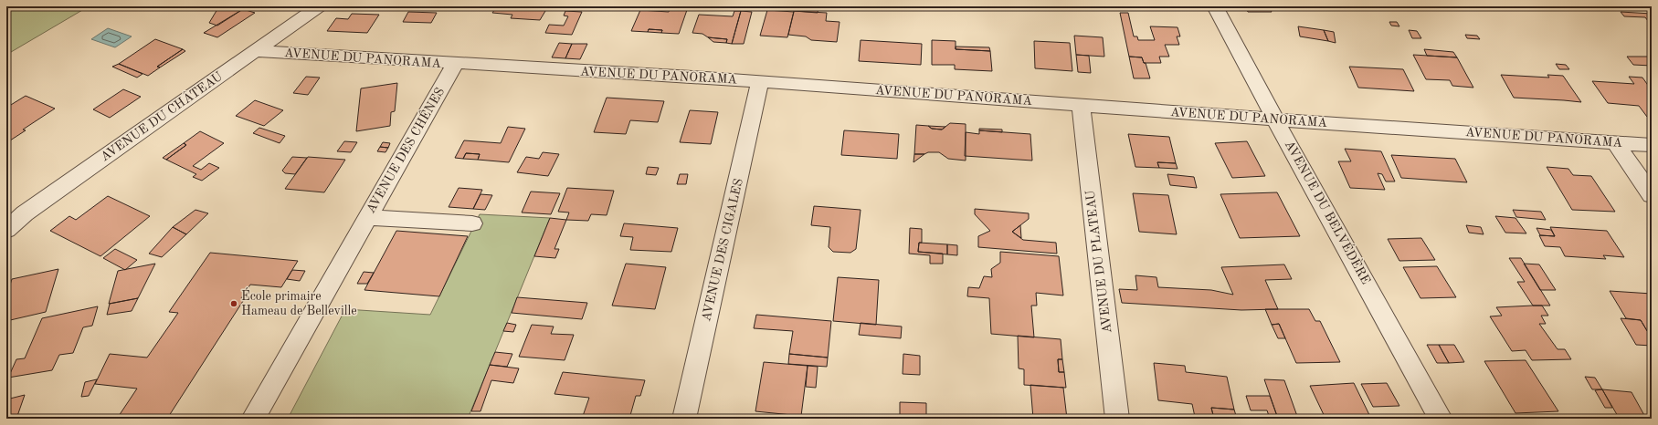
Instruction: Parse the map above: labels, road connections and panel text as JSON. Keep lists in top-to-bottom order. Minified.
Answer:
{"streets":{"street":["AVENUE DU PANORAMA","AVENUE DU CHÂTEAU","AVENUE DES CHÊNES","AVENUE DU BELVÉDÈRE","AVENUE DES CIGALES","AVENUE DU PLATEAU"]},"crossings":[["AVENUE DU PANORAMA","AVENUE DU CHÂTEAU"],["AVENUE DU PANORAMA","AVENUE DES CHÊNES"],["AVENUE DU PANORAMA","AVENUE DU BELVÉDÈRE"],["AVENUE DU PANORAMA","AVENUE DES CIGALES"],["AVENUE DU PANORAMA","AVENUE DU PLATEAU"]],"places":["École primaire Hameau de Belleville"]}
